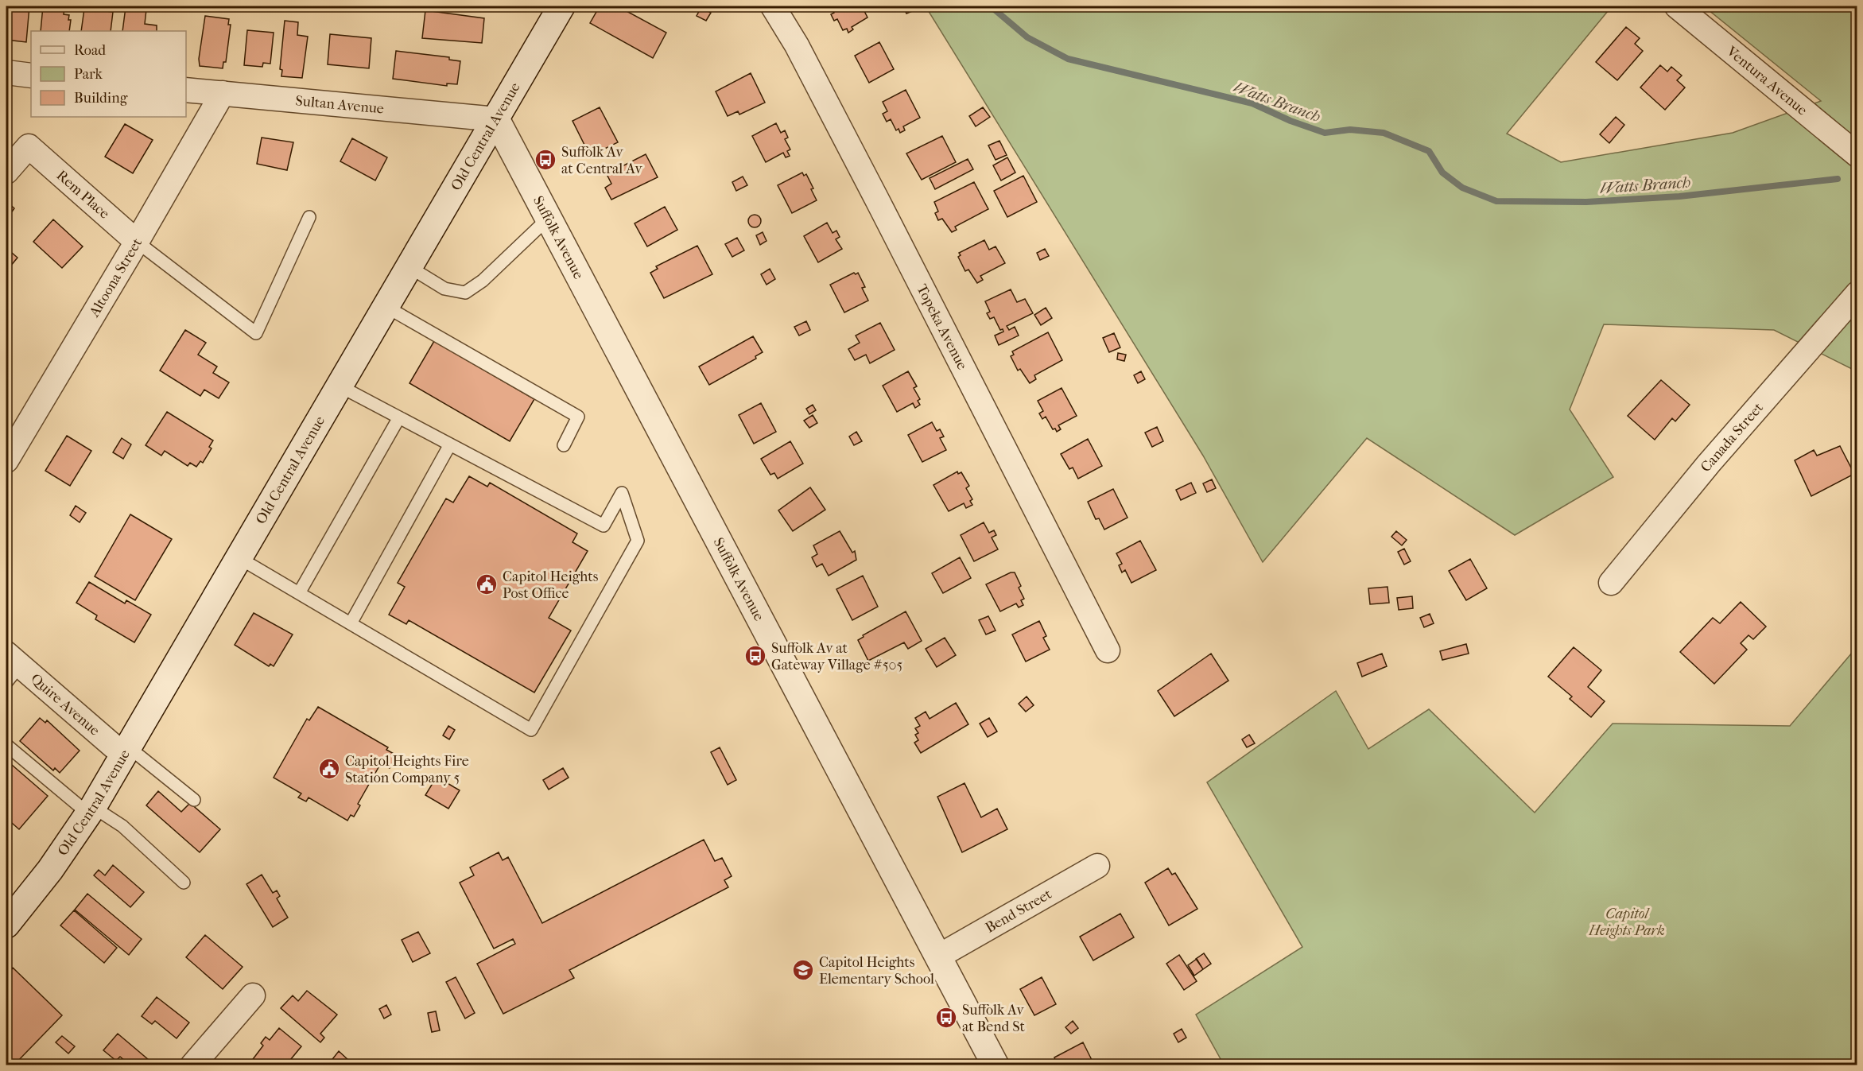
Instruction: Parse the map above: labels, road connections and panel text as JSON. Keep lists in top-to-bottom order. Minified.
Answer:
{"streets":{"main road":["Old Central Avenue","Suffolk Avenue"],"street":["Ventura Avenue","Sultan Avenue","Rem Place","Altoona Street","Topeka Avenue","Canada Street","Quire Avenue","Bend Street"]},"crossings":[["Sultan Avenue","Old Central Avenue"],["Sultan Avenue","Suffolk Avenue"],["Sultan Avenue","Altoona Street"],["Old Central Avenue","Suffolk Avenue"],["Old Central Avenue","Quire Avenue"],["Rem Place","Altoona Street"],["Suffolk Avenue","Bend Street"]],"water":["Watts Branch"],"parks":["Capitol Heights Park"],"places":{"bus stop":["Suffolk Av at Central Av","Suffolk Av at Gateway Village #505","Suffolk Av at Bend St"],"public building":["Capitol Heights Post Office","Capitol Heights Fire Station Company 5"],"school or university":["Capitol Heights Elementary School"]},"legend":["Road","Park","Building"]}
